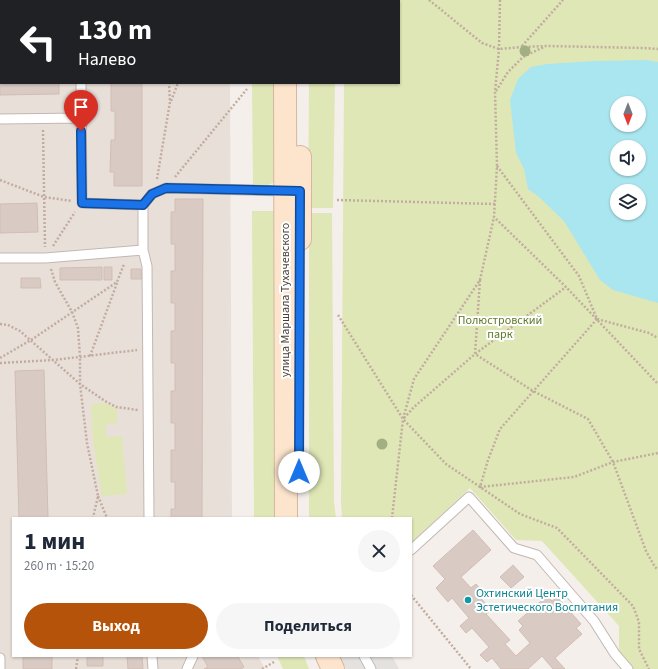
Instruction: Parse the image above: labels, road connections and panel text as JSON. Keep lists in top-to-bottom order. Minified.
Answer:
{"streets":{"street":["улица Маршала Тухачевского"]},"parks":["Полюстровский парк"],"places":["Охтинский Центр Эстетического Воспитания"],"north":"bottom","page":{"turn":["130 m","Налево"],"heading":["1 мин","260 m · 15:20"],"buttons":["Выход","Поделиться"]}}
